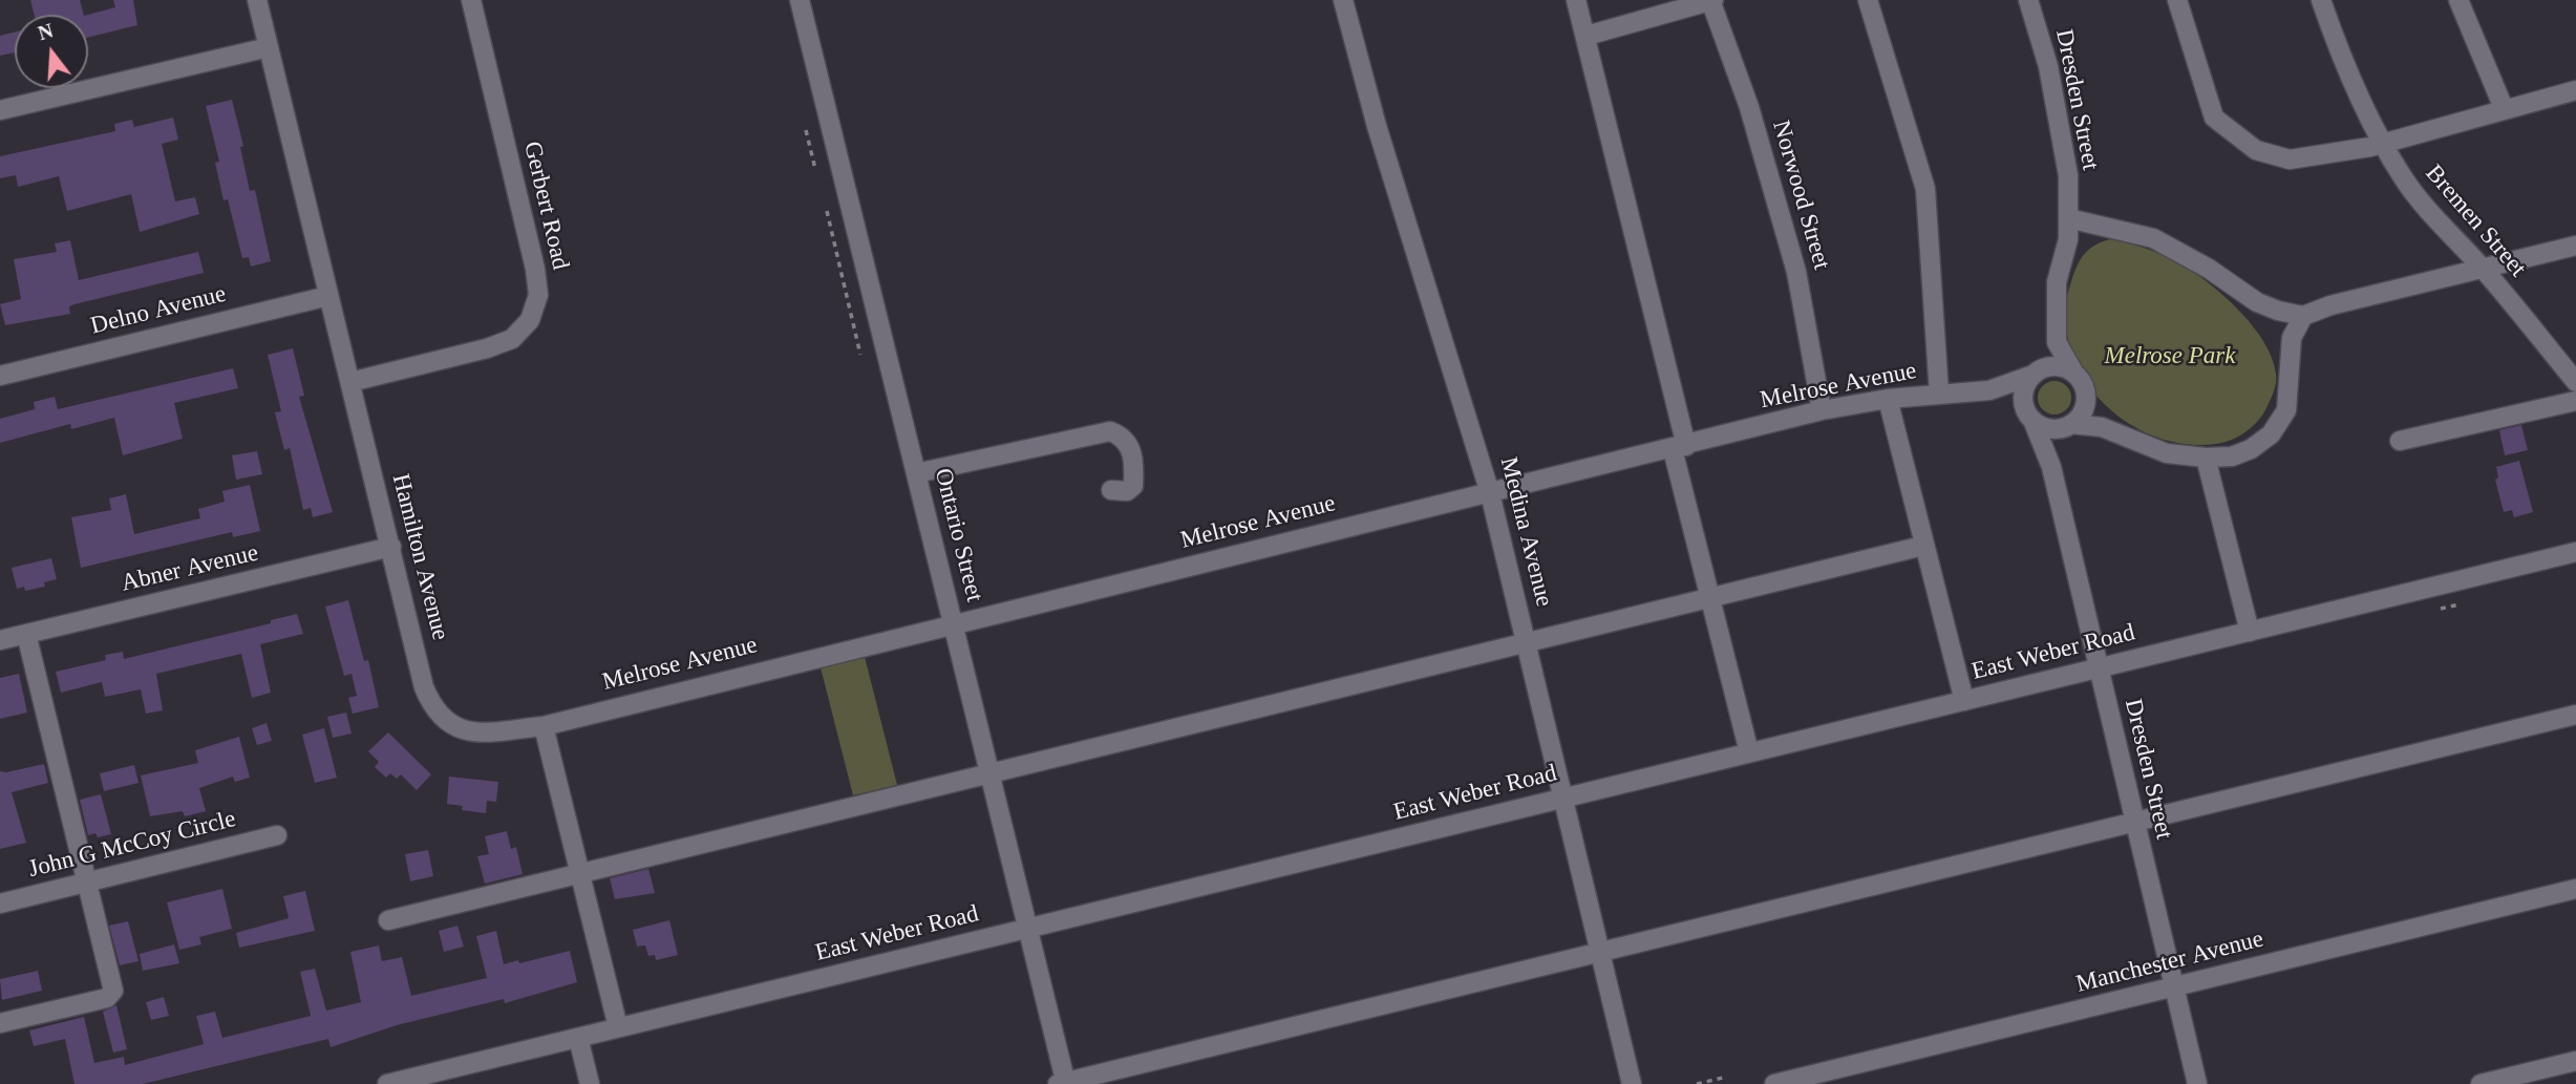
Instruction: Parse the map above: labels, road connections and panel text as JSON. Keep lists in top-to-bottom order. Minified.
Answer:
{"streets":{"street":["Dresden Street","Norwood Street","Gerbert Road","Bremen Street","Delno Avenue","Melrose Avenue","Medina Avenue","Ontario Street","Hamilton Avenue","Abner Avenue","East Weber Road","John G McCoy Circle","Manchester Avenue"]},"crossings":[["Dresden Street","Melrose Avenue"],["Dresden Street","East Weber Road"],["Dresden Street","Manchester Avenue"],["Norwood Street","Melrose Avenue"],["Gerbert Road","Hamilton Avenue"],["Delno Avenue","Hamilton Avenue"],["Melrose Avenue","Medina Avenue"],["Melrose Avenue","Ontario Street"],["Melrose Avenue","Hamilton Avenue"],["Medina Avenue","East Weber Road"],["Ontario Street","East Weber Road"],["Hamilton Avenue","Abner Avenue"]],"parks":["Melrose Park"],"north":"top"}
